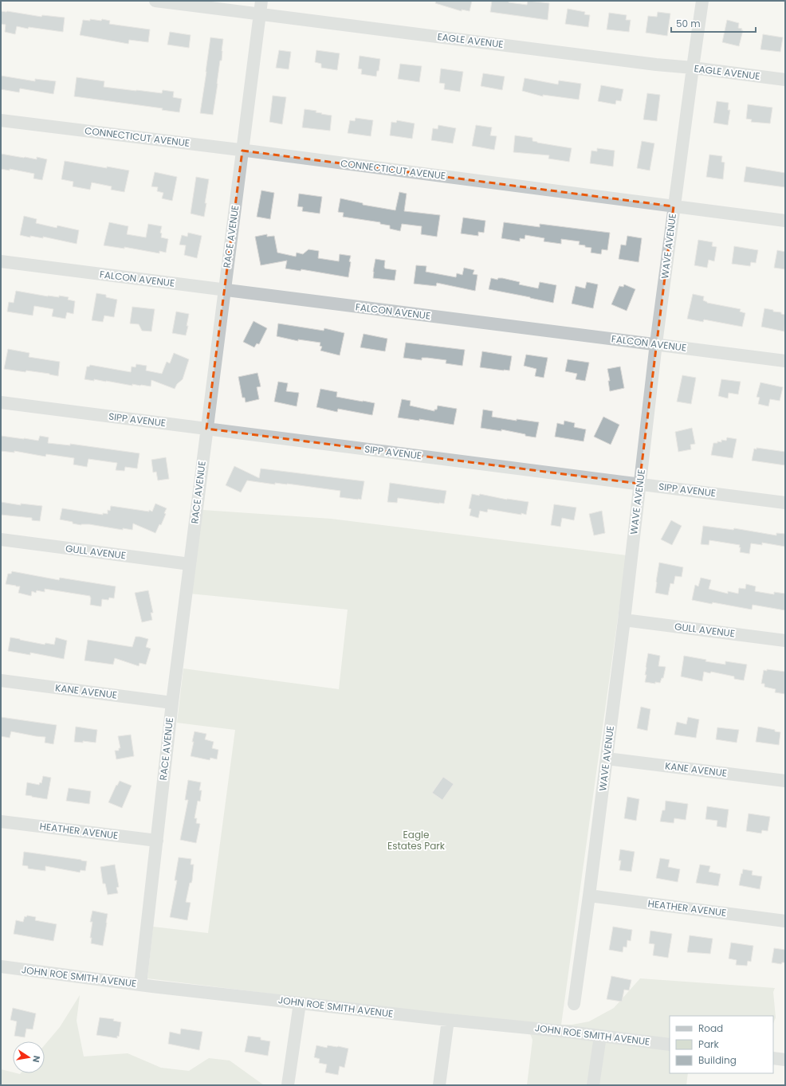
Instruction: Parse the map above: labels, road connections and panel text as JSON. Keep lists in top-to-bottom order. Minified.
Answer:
{"streets":{"street":["EAGLE AVENUE","CONNECTICUT AVENUE","RACE AVENUE","WAVE AVENUE","FALCON AVENUE","SIPP AVENUE","GULL AVENUE","KANE AVENUE","HEATHER AVENUE","JOHN ROE SMITH AVENUE"]},"crossings":[["EAGLE AVENUE","RACE AVENUE"],["EAGLE AVENUE","WAVE AVENUE"],["CONNECTICUT AVENUE","RACE AVENUE"],["CONNECTICUT AVENUE","WAVE AVENUE"],["RACE AVENUE","FALCON AVENUE"],["RACE AVENUE","SIPP AVENUE"],["RACE AVENUE","GULL AVENUE"],["RACE AVENUE","KANE AVENUE"],["RACE AVENUE","HEATHER AVENUE"],["RACE AVENUE","JOHN ROE SMITH AVENUE"],["WAVE AVENUE","FALCON AVENUE"],["WAVE AVENUE","SIPP AVENUE"],["WAVE AVENUE","GULL AVENUE"],["WAVE AVENUE","KANE AVENUE"],["WAVE AVENUE","HEATHER AVENUE"]],"parks":["Eagle Estates Park"],"legend":["Road","Park","Building"],"scale_bar":"50 m","north":"right"}
